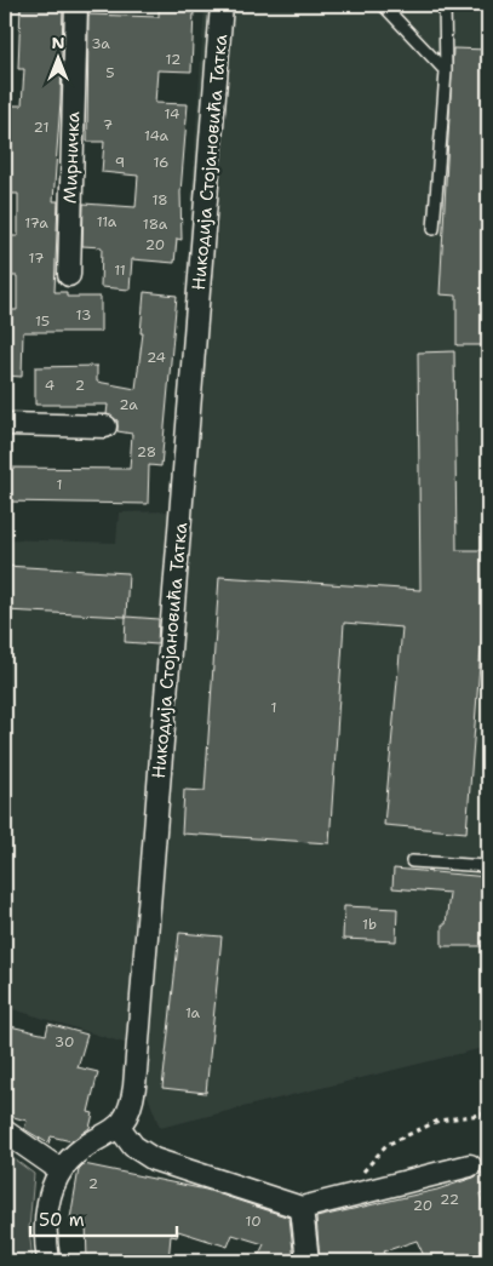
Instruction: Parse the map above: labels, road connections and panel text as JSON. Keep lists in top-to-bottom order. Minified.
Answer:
{"streets":{"street":["Мирничка","Никодија Стојановића Татка"]},"house_numbers":["3a","12","5","14","7","21","14a","9","16","18","11a","17a","18a","20","17","11","13","15","24","4","2","2a","28","1","1","1b","1a","30","2","22","20","10"],"scale_bar":"50 m","north":"top"}
